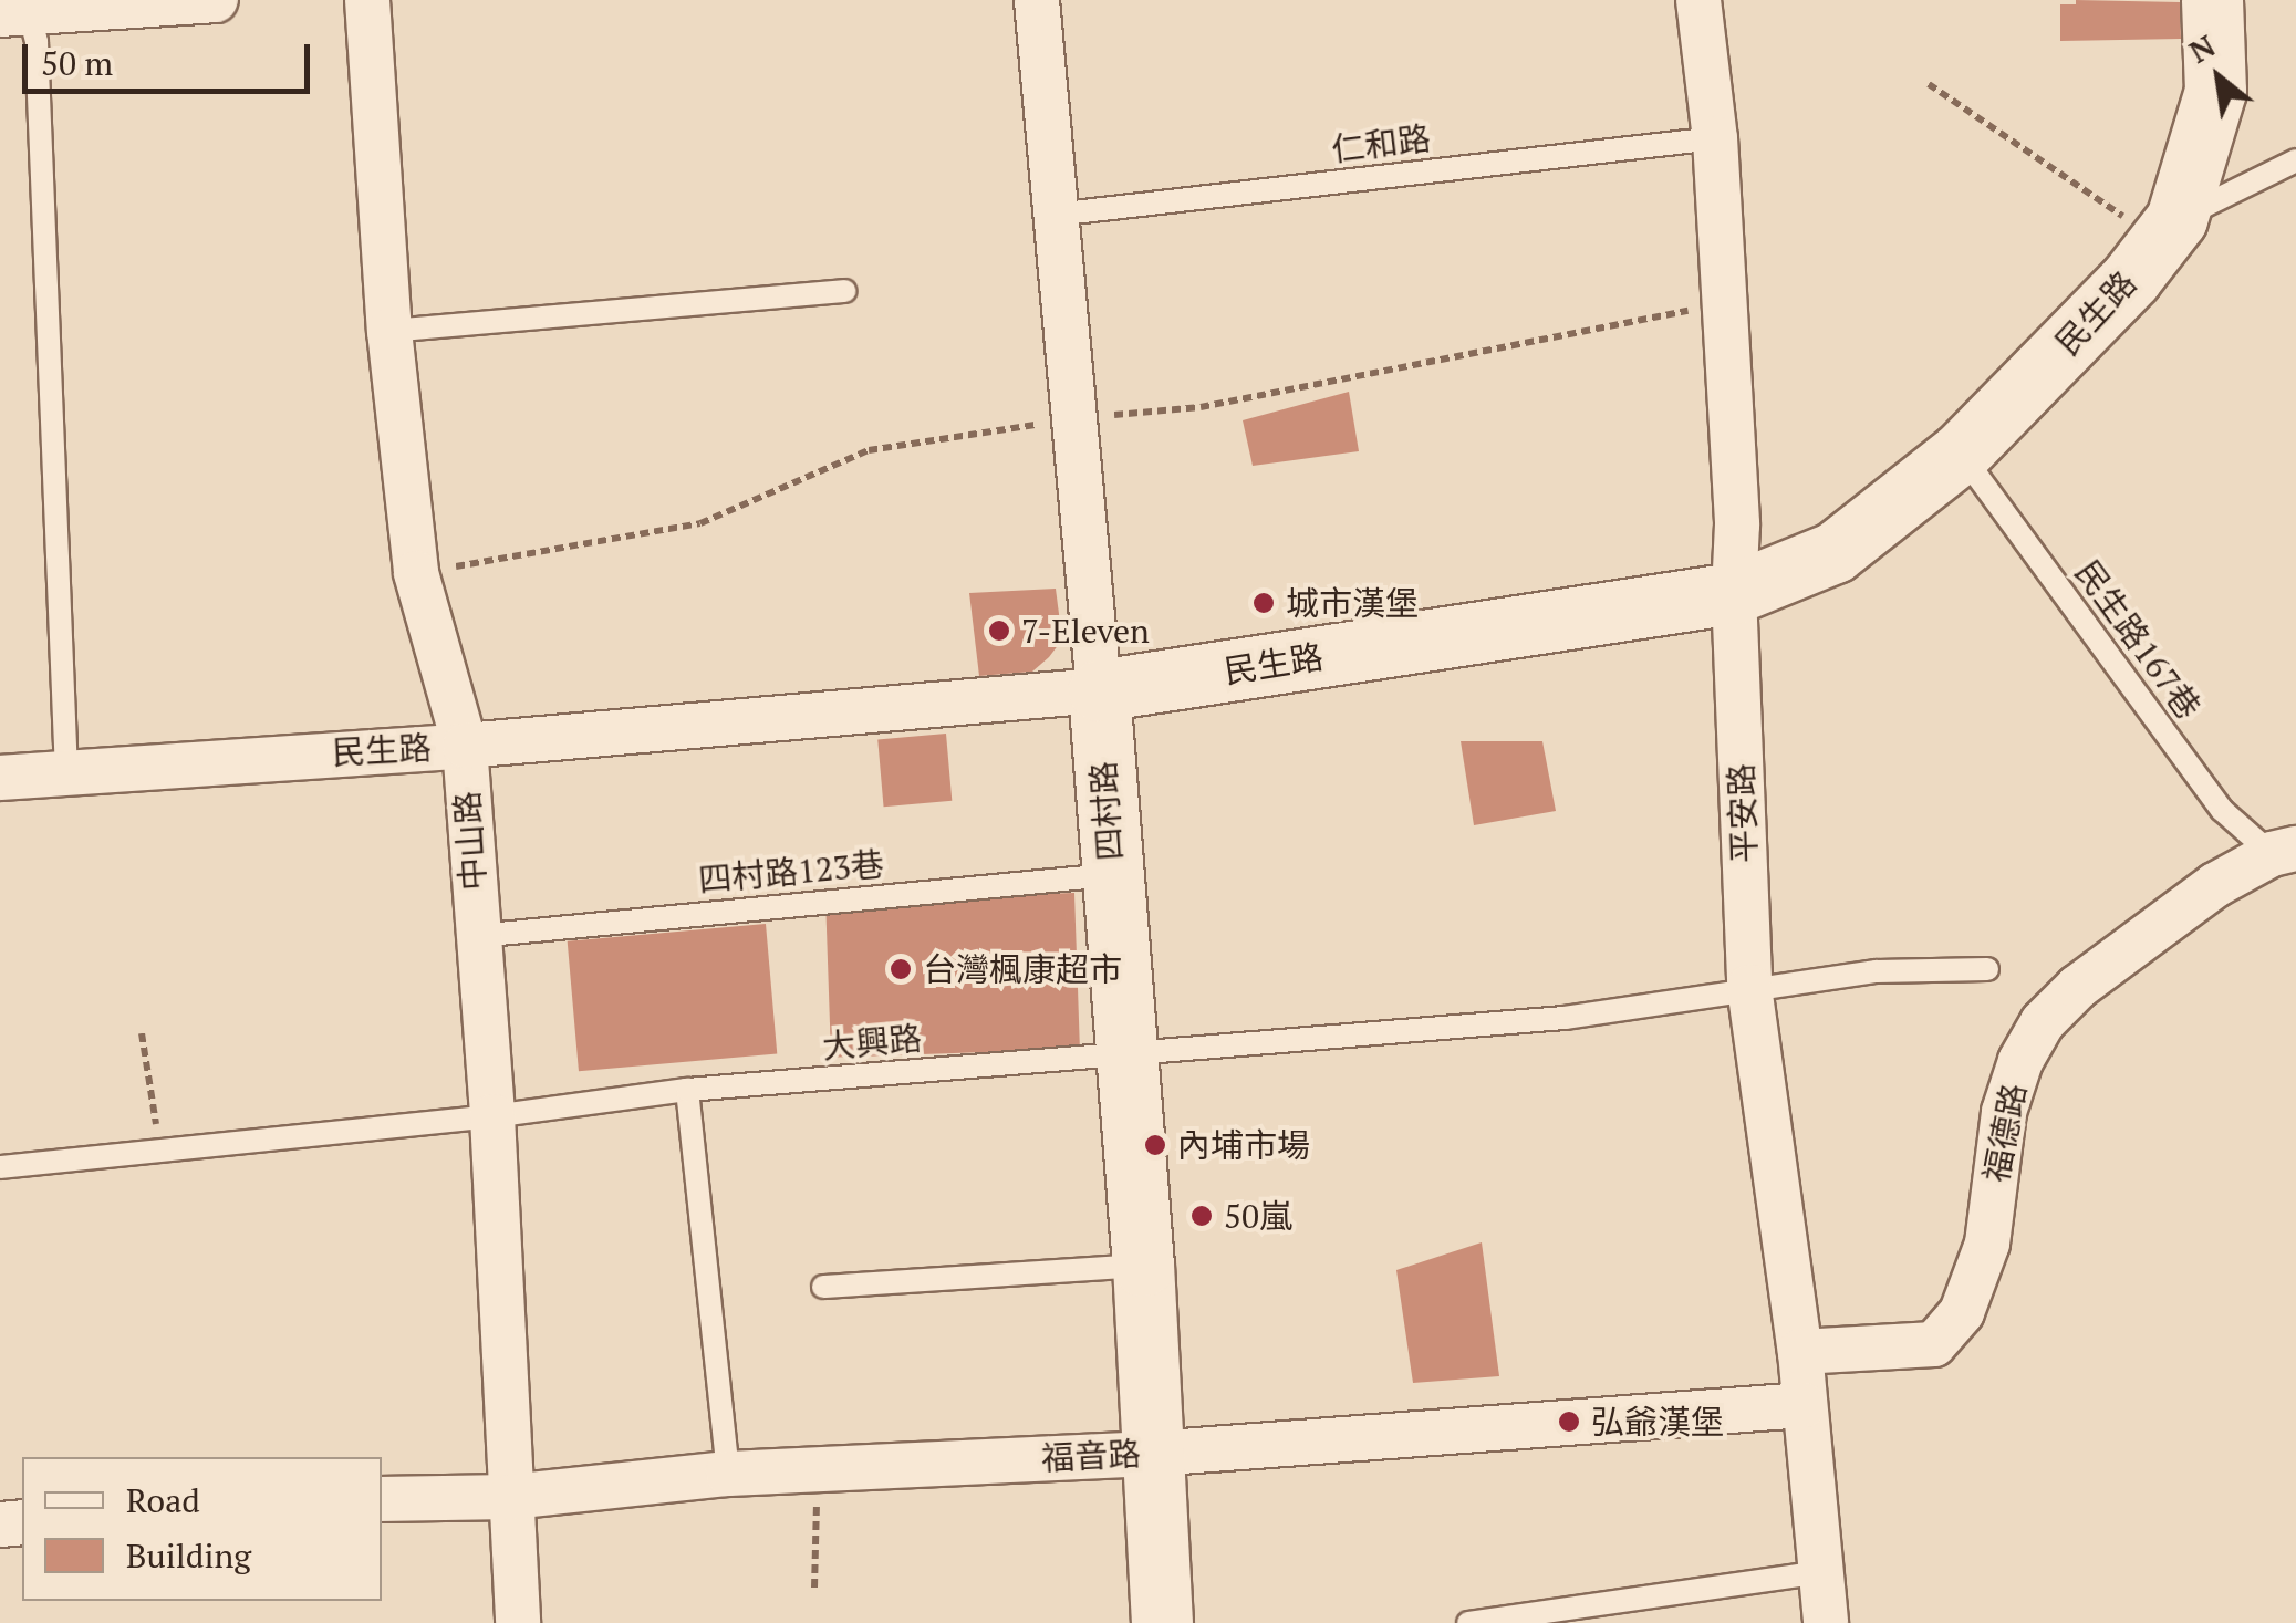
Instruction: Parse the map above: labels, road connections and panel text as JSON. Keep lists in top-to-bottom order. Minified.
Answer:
{"streets":{"main road":["民生路","四村路"],"street":["平安路","中山路","福德路","福音路"],"lane":["仁和路","民生路167巷","四村路123巷","大興路"]},"crossings":[["仁和路","四村路"],["仁和路","平安路"],["民生路","民生路167巷"],["民生路","四村路"],["民生路","平安路"],["民生路","中山路"],["民生路167巷","福德路"],["四村路","四村路123巷"],["四村路","大興路"],["四村路","福音路"],["平安路","大興路"],["平安路","福德路"],["平安路","福音路"],["中山路","四村路123巷"],["中山路","大興路"],["中山路","福音路"]],"places":["城市漢堡","7-Eleven","台灣楓康超市","內埔市場","50嵐","弘爺漢堡"],"legend":["Road","Building"],"scale_bar":"50 m","north":"top left"}
